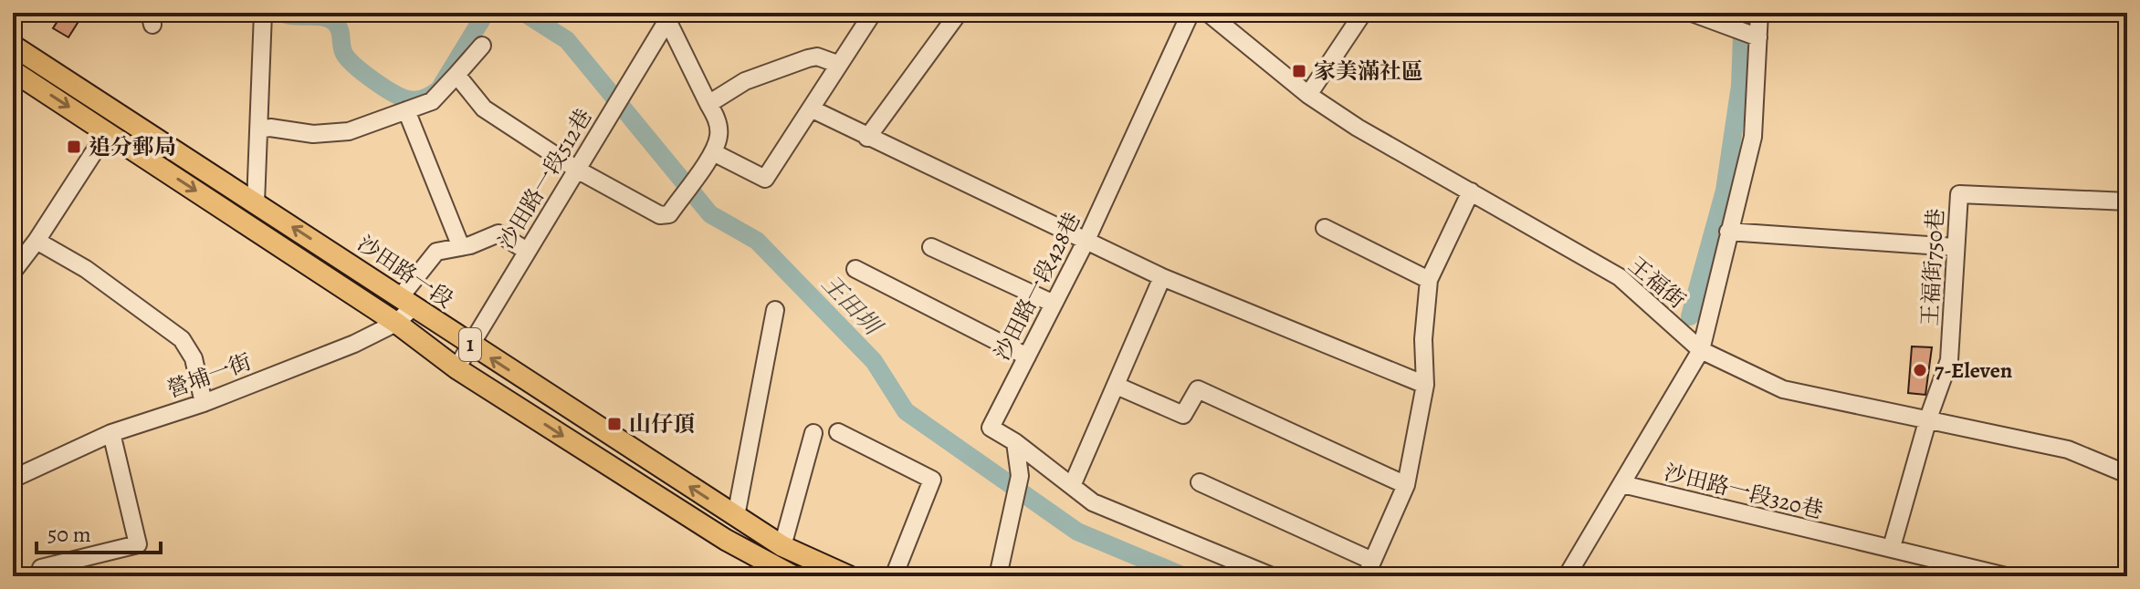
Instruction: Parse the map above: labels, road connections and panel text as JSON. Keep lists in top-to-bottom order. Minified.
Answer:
{"streets":{"main road":["沙田路一段","1"],"street":["沙田路一段512巷","王福街750巷","王福街","沙田路一段428巷","營埔一街","沙田路一段320巷"]},"crossings":[["沙田路一段512巷","沙田路一段"],["沙田路一段512巷","1"],["沙田路一段512巷","營埔一街"],["王福街750巷","王福街"],["王福街750巷","沙田路一段320巷"],["沙田路一段","營埔一街"],["王福街","沙田路一段320巷"],["1","營埔一街"]],"water":["王田圳"],"places":{"transit":["家美滿社區","追分郵局","山仔頂"],"other":["7-Eleven"]},"scale_bar":"50 m"}
